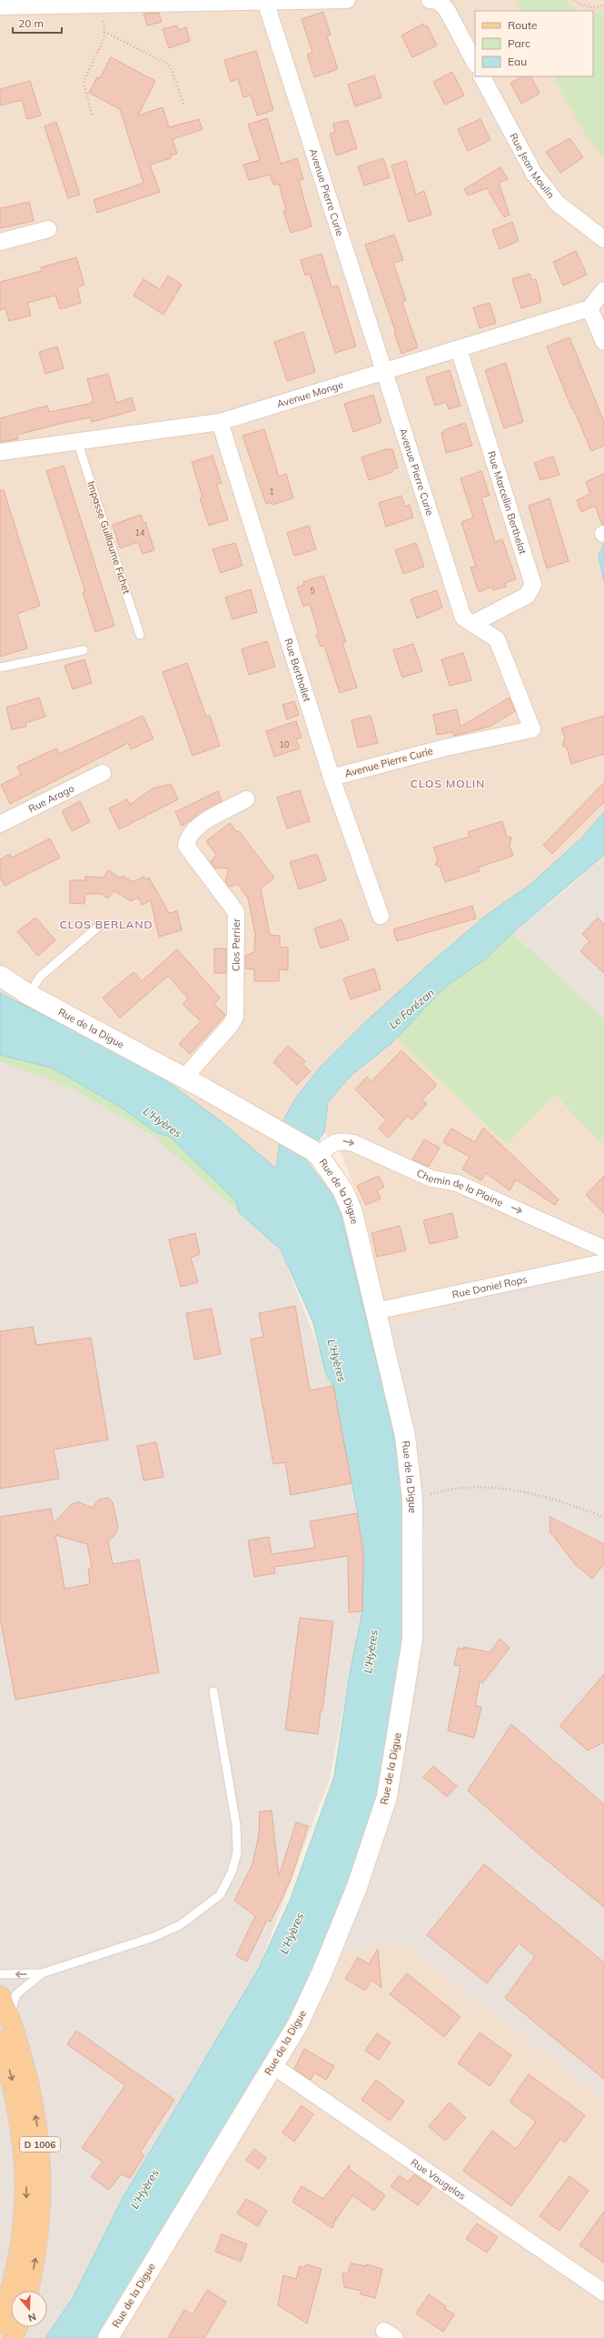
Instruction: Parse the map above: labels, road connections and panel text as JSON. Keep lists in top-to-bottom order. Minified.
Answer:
{"streets":{"main road":["D 1006"],"street":["Rue Jean Moulin","Avenue Pierre Curie","Avenue Monge","Rue Marcellin Berthelot","Rue Berthollet","Rue Arago","Clos Perrier","Rue de la Digue","Chemin de la Plaine","Rue Daniel Rops","Rue Vaugelas"],"lane":["Impasse Guillaume Fichet"]},"crossings":[["Avenue Pierre Curie","Avenue Monge"],["Avenue Pierre Curie","Rue Marcellin Berthelot"],["Avenue Pierre Curie","Rue Berthollet"],["Avenue Monge","Rue Marcellin Berthelot"],["Avenue Monge","Impasse Guillaume Fichet"],["Avenue Monge","Rue Berthollet"],["Clos Perrier","Rue de la Digue"],["Rue de la Digue","Chemin de la Plaine"],["Rue de la Digue","Rue Daniel Rops"],["Rue de la Digue","Rue Vaugelas"]],"one_way":["Chemin de la Plaine"],"districts":["CLOS MOLIN","CLOS BERLAND"],"water":["Le Forézan","L'Hyères"],"house_numbers":["1","14","5","10"],"legend":["Route","Parc","Eau"],"scale_bar":"20 m","north":"bottom"}
